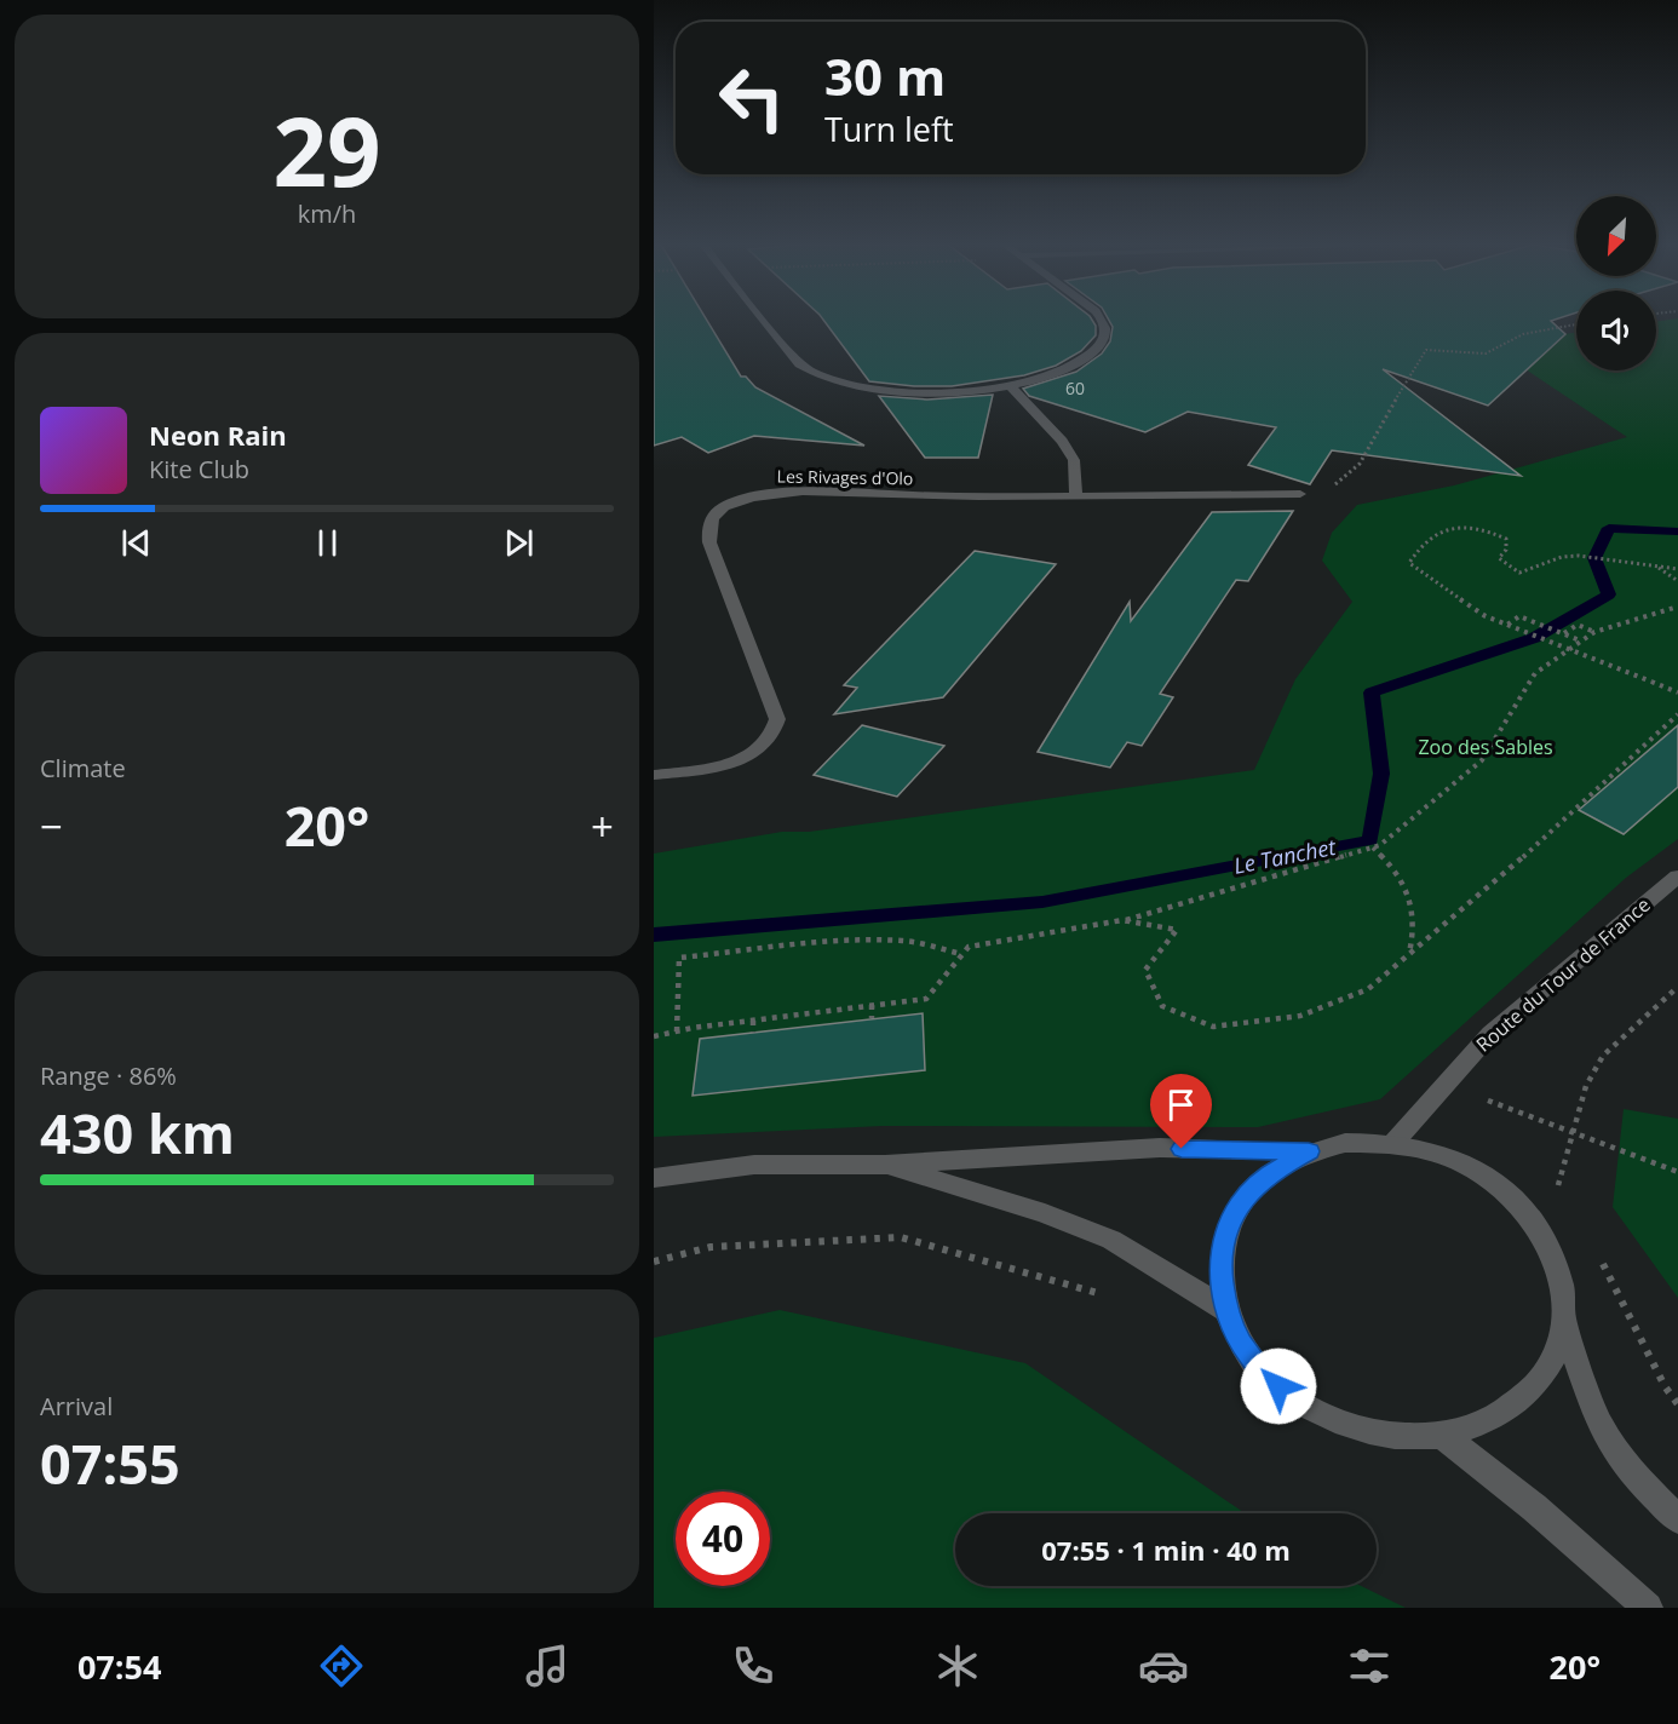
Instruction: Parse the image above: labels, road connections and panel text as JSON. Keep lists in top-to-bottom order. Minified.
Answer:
{"streets":{"street":["Les Rivages d'Olo","Route du Tour de France"]},"water":["Le Tanchet"],"parks":["Zoo des Sables"],"house_numbers":["60"],"north":"bottom left","page":{"tile":[["29","km/h"],"Climate",["Range · 86%","430 km"],["Arrival","07:55"]],"turn":["30 m","Turn left"],"song":["Neon Rain","Kite Club"],"heat":["−","20°","+"],"limit":"40","trip":"07:55 · 1 min · 40 m","tabs":["07:54","20°"]}}
